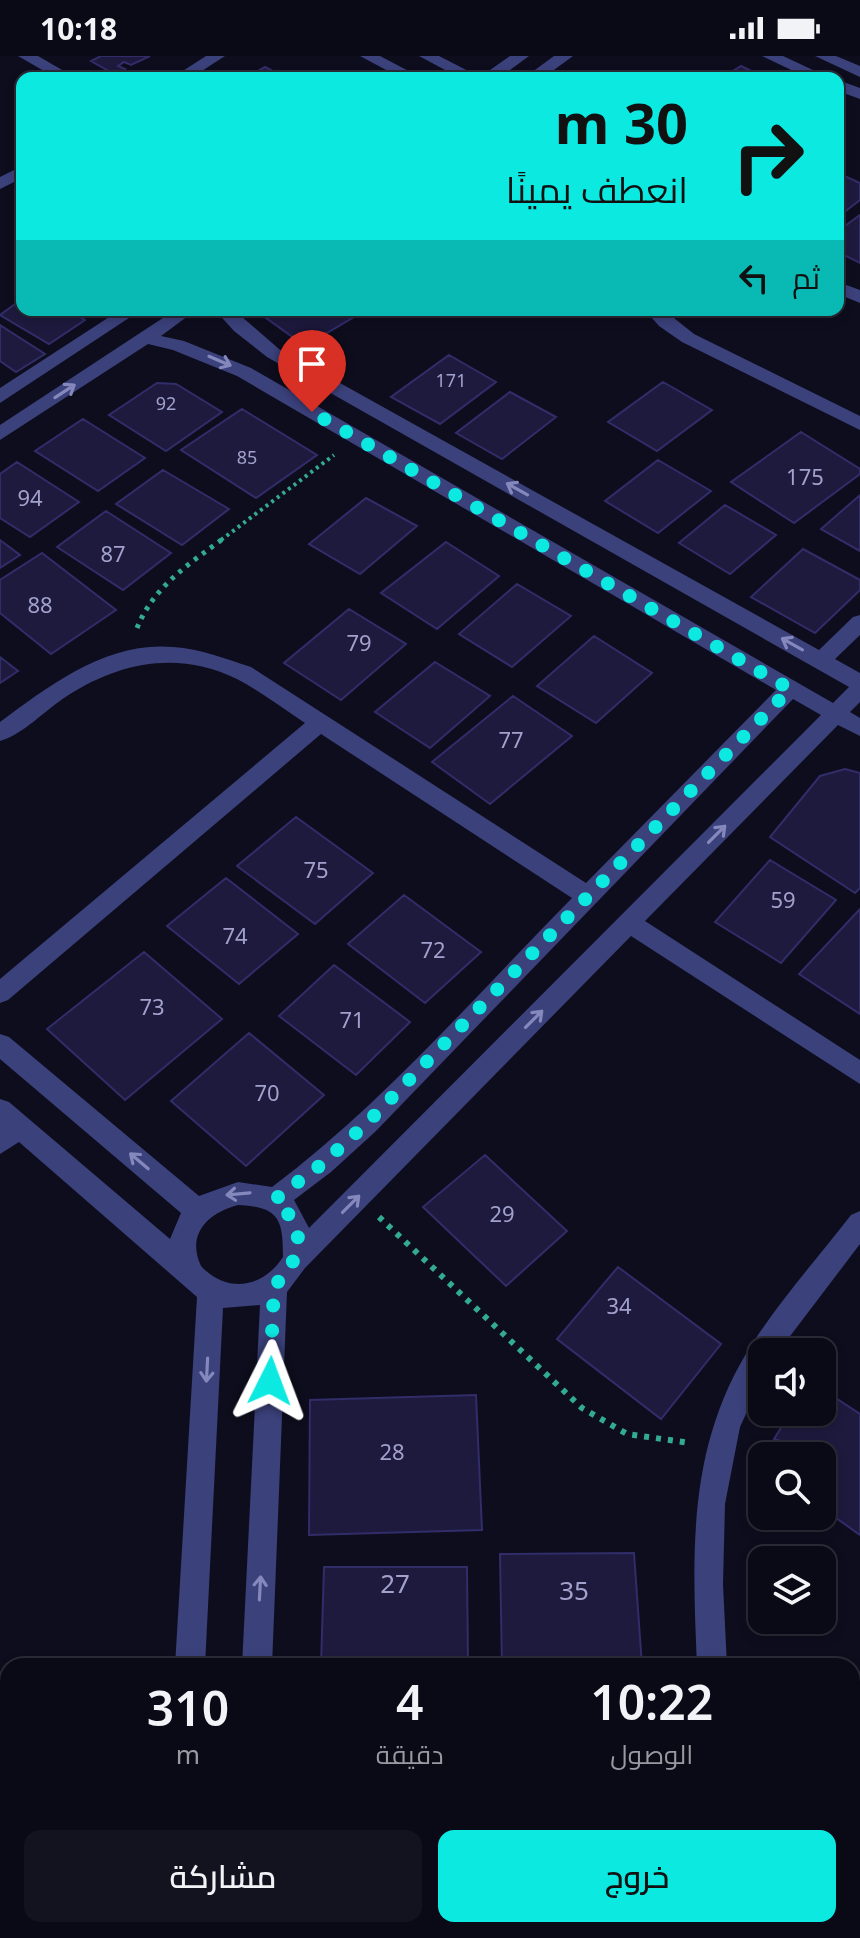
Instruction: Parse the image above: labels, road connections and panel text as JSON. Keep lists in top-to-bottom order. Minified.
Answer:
{"house_numbers":["171","92","85","175","94","87","88","79","77","75","59","74","72","73","71","70","29","34","28","27","35"],"page":{"status":"10:18","turn":["30 m","انعطف يمينًا"],"then":"ثم","eta":["10:22","الوصول","4","دقيقة","310","m"],"buttons":["خروج","مشاركة"]}}
